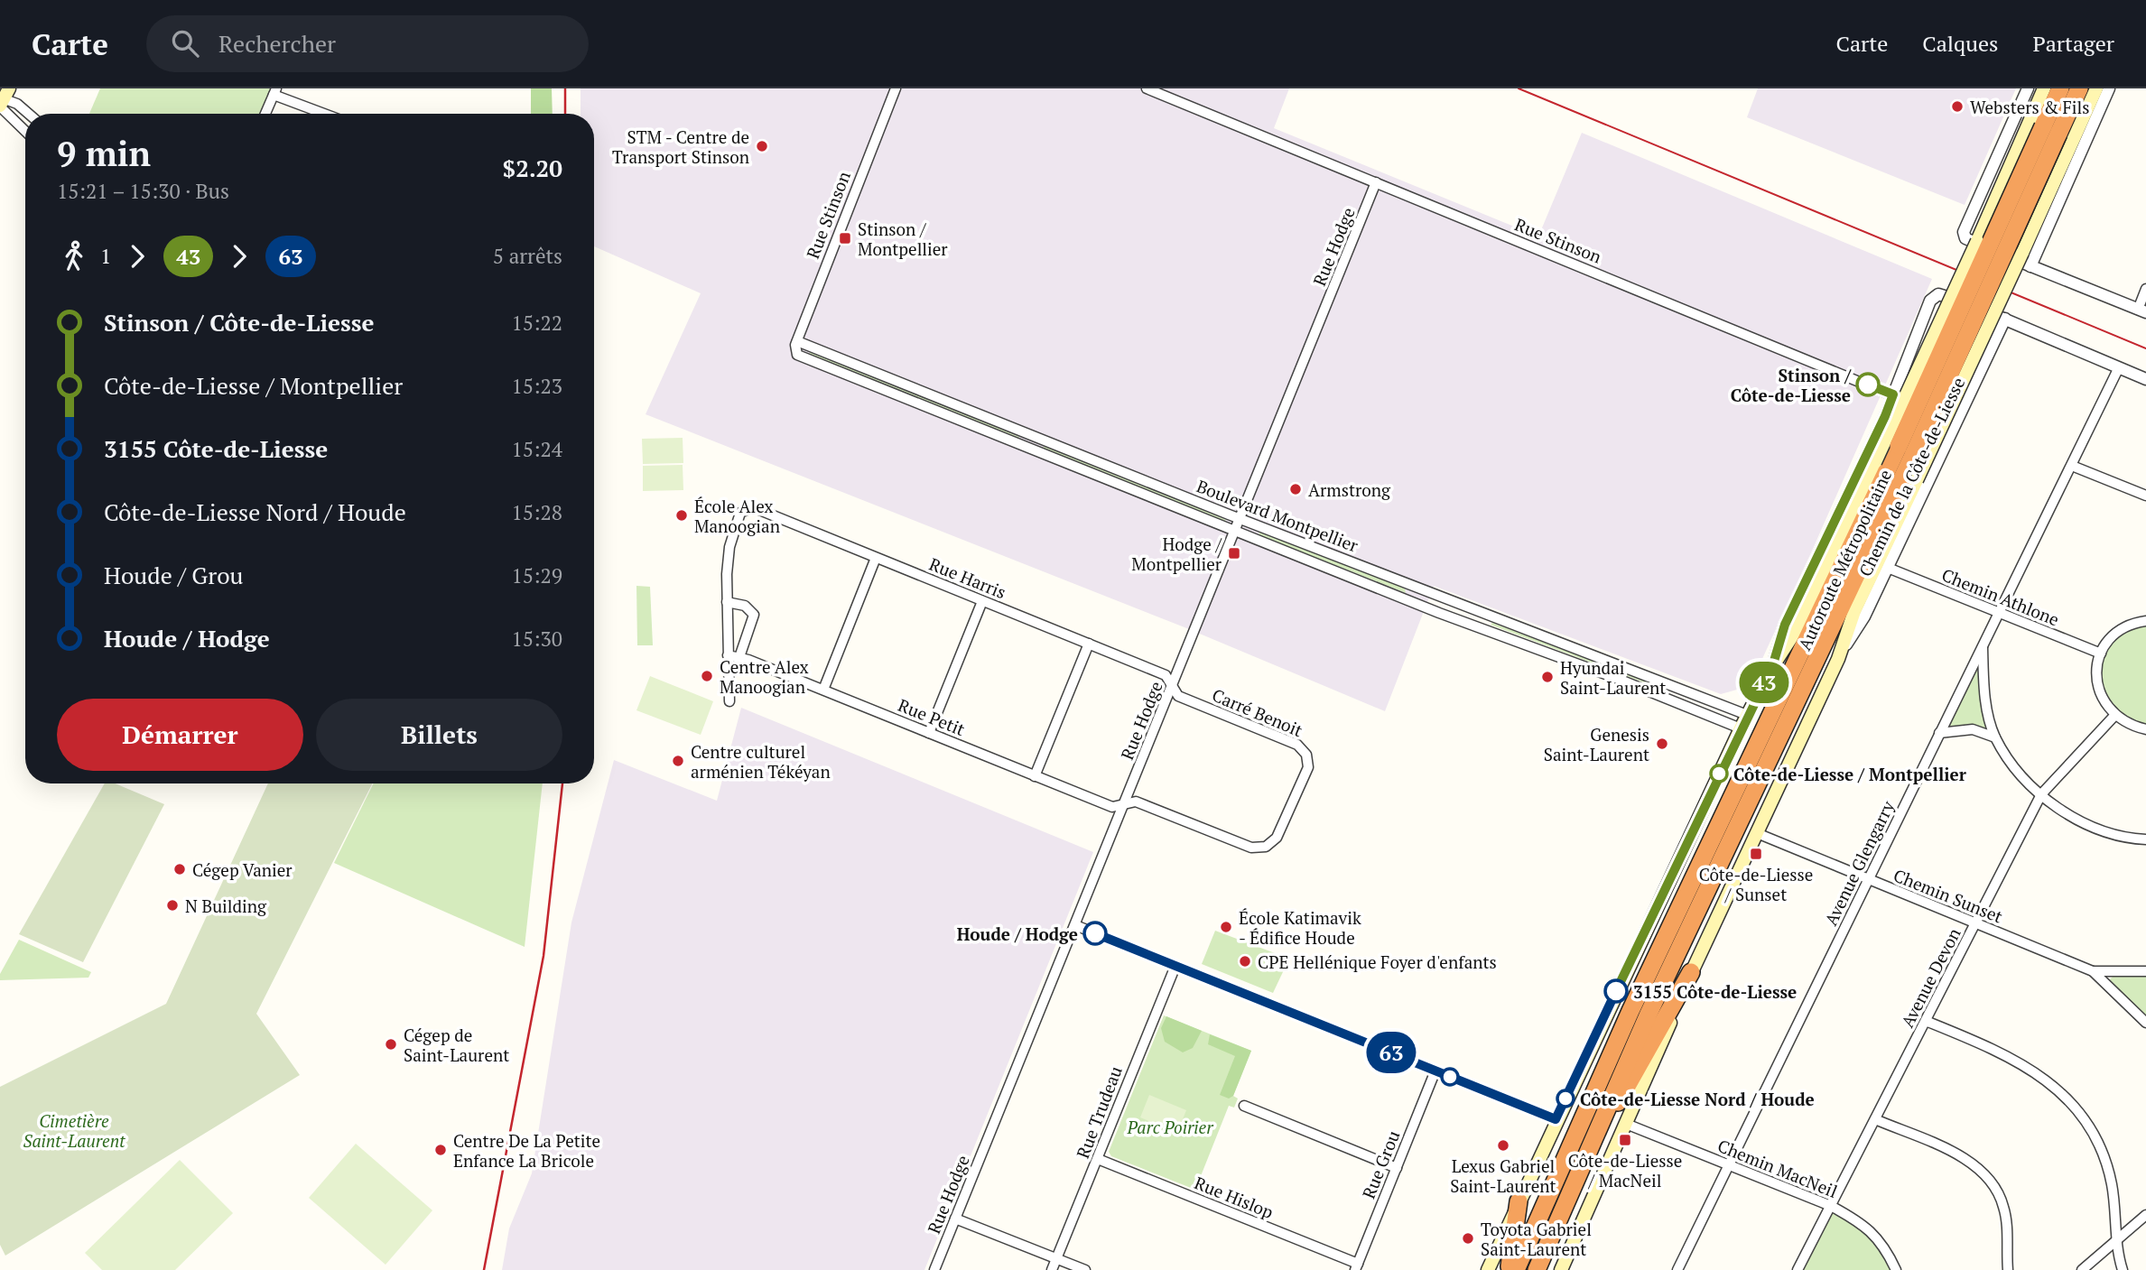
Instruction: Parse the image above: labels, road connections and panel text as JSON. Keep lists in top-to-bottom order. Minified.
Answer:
{"streets":{"highway":["Autoroute Métropolitaine"],"main road":["Chemin de la Côte-de-Liesse"],"street":["Rue Stinson","Rue Hodge","Boulevard Montpellier","Rue Harris","Chemin Athlone","Carré Benoit","Rue Petit","Avenue Glengarry","Chemin Sunset","Avenue Devon","Rue Trudeau","Rue Grou","Chemin MacNeil","Rue Hislop"]},"crossings":[["Rue Stinson","Rue Hodge"],["Rue Stinson","Chemin de la Côte-de-Liesse"],["Rue Stinson","Boulevard Montpellier"],["Rue Hodge","Boulevard Montpellier"],["Rue Hodge","Rue Harris"],["Rue Hodge","Carré Benoit"],["Rue Hodge","Rue Petit"],["Chemin de la Côte-de-Liesse","Boulevard Montpellier"],["Chemin de la Côte-de-Liesse","Autoroute Métropolitaine"],["Chemin de la Côte-de-Liesse","Chemin Athlone"],["Chemin de la Côte-de-Liesse","Chemin Sunset"],["Chemin de la Côte-de-Liesse","Chemin MacNeil"],["Rue Harris","Carré Benoit"],["Chemin Athlone","Avenue Glengarry"],["Carré Benoit","Rue Petit"],["Avenue Glengarry","Chemin Sunset"],["Avenue Glengarry","Chemin MacNeil"],["Chemin Sunset","Avenue Devon"],["Avenue Devon","Chemin MacNeil"],["Rue Trudeau","Rue Hislop"],["Rue Grou","Rue Hislop"]],"parks":["Cimetière Saint-Laurent","Parc Poirier"],"places":{"other":["Websters & Fils","STM - Centre de Transport Stinson","Stinson / Côte-de-Liesse","Armstrong","École Alex Manoogian","Centre Alex Manoogian","Hyundai Saint-Laurent","Genesis Saint-Laurent","Centre culturel arménien Tékéyan","Côte-de-Liesse / Montpellier","Cégep Vanier","N Building","École Katimavik - Édifice Houde","Houde / Hodge","CPE Hellénique Foyer d'enfants","3155 Côte-de-Liesse","Cégep de Saint-Laurent","Côte-de-Liesse Nord / Houde","Lexus Gabriel Saint-Laurent","Centre De La Petite Enfance La Bricole","Toyota Gabriel Saint-Laurent"],"transit":["Stinson / Montpellier","Hodge / Montpellier","Côte-de-Liesse / Sunset","Côte-de-Liesse / MacNeil"]},"lines":["bus line 43","bus line 63"],"page":{"header":"Carte","search":"Rechercher","nav":["Carte","Calques","Partager"],"on_map":["43","63"],"heading":["9 min","15:21 – 15:30 · Bus","$2.20"],"legs":["1","43","63","5 arrêts"],"list":[{"name":"Stinson / Côte-de-Liesse","value":"15:22"},{"name":"Côte-de-Liesse / Montpellier","value":"15:23"},{"name":"3155 Côte-de-Liesse","value":"15:24"},{"name":"Côte-de-Liesse Nord / Houde","value":"15:28"},{"name":"Houde / Grou","value":"15:29"},{"name":"Houde / Hodge","value":"15:30"}],"buttons":["Démarrer","Billets"]}}
